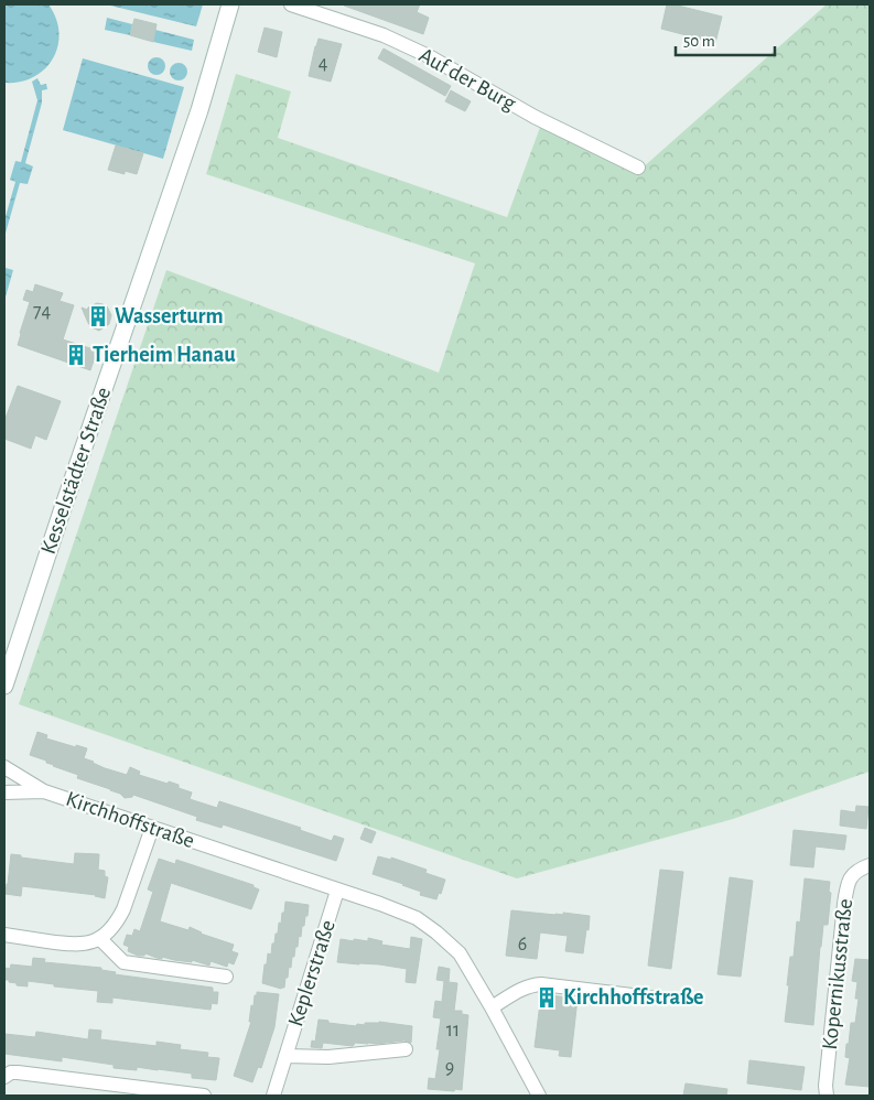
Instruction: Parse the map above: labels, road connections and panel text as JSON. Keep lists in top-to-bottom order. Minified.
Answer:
{"streets":{"main road":["Kesselstädter Straße"],"street":["Auf der Burg","Kirchhoffstraße","Keplerstraße","Kopernikusstraße"]},"crossings":[["Kirchhoffstraße","Keplerstraße"]],"places":{"building":["Wasserturm","Tierheim Hanau","Kirchhoffstraße"]},"house_numbers":["4","74","6","11","9"],"scale_bar":"50 m"}
